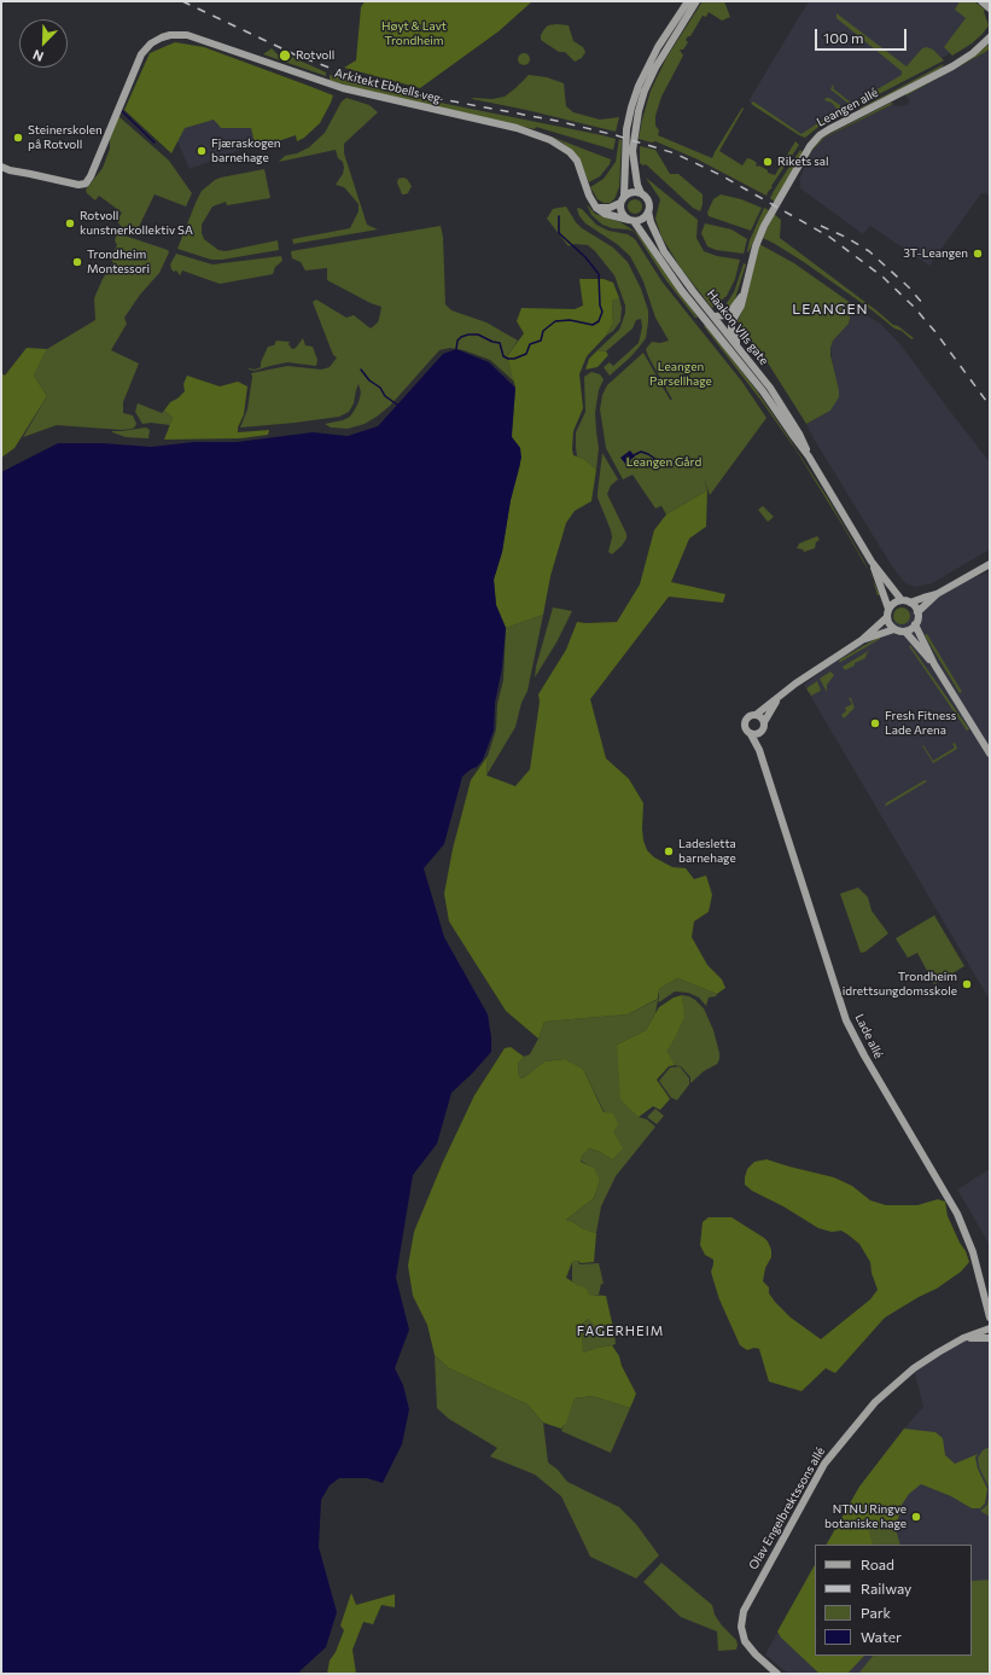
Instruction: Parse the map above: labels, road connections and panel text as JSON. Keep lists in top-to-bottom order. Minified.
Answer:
{"streets":{"street":["Arkitekt Ebbells veg","Leangen allé","Haakon VIIs gate","Lade allé","Olav Engelbrektssons allé"]},"crossings":[["Leangen allé","Haakon VIIs gate"]],"districts":["LEANGEN","FAGERHEIM"],"parks":["Høyt & Lavt Trondheim","Leangen Parsellhage","Leangen Gård"],"places":["Rotvoll","Steinerskolen på Rotvoll","Fjæraskogen barnehage","Rikets sal","Rotvoll kunstnerkollektiv SA","3T-Leangen","Trondheim Montessori","Fresh Fitness Lade Arena","Ladesletta barnehage","Trondheim idrettsungdomsskole","NTNU Ringve botaniske hage"],"legend":["Road","Railway","Park","Water"],"scale_bar":"100 m","north":"bottom left"}
